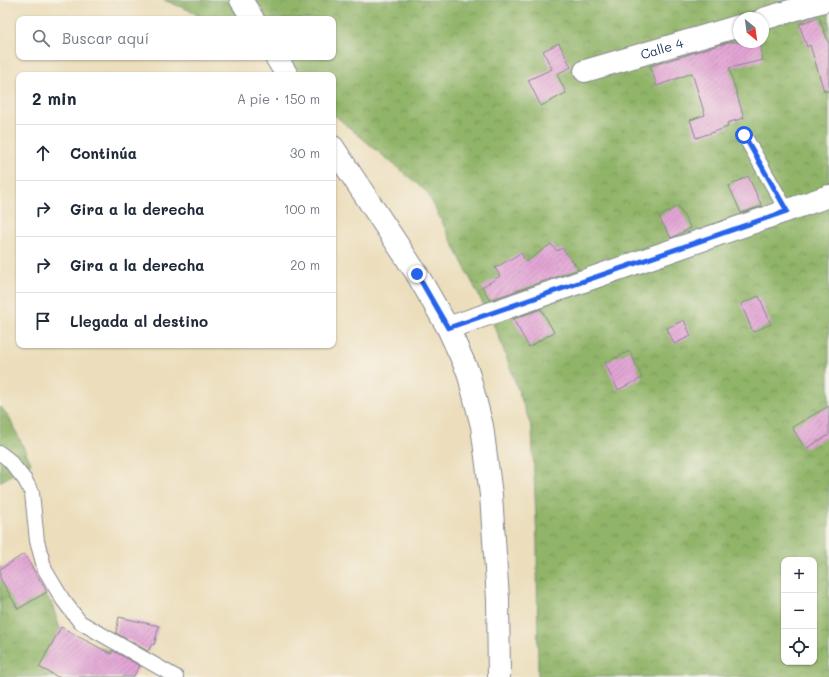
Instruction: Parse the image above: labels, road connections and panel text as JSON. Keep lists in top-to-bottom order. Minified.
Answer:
{"streets":{"street":["Calle 4"]},"north":"bottom right","page":{"search":"Buscar aquí","heading":["2 min","A pie · 150 m"],"list":[["Continúa","30 m"],["Gira a la derecha","100 m"],["Gira a la derecha","20 m"],"Llegada al destino"],"map_buttons":["+","−"]}}
